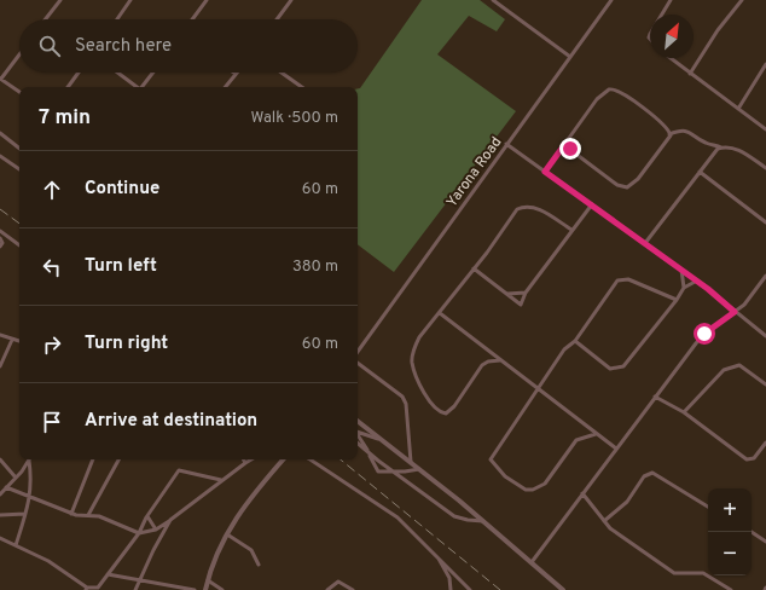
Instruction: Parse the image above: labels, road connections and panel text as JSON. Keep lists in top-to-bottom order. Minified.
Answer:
{"streets":{"street":["Yarona Road"]},"north":"top right","page":{"search":"Search here","heading":["7 min","Walk · 500 m"],"list":[["Continue","60 m"],["Turn left","380 m"],["Turn right","60 m"],"Arrive at destination"],"map_buttons":["+","−"]}}
